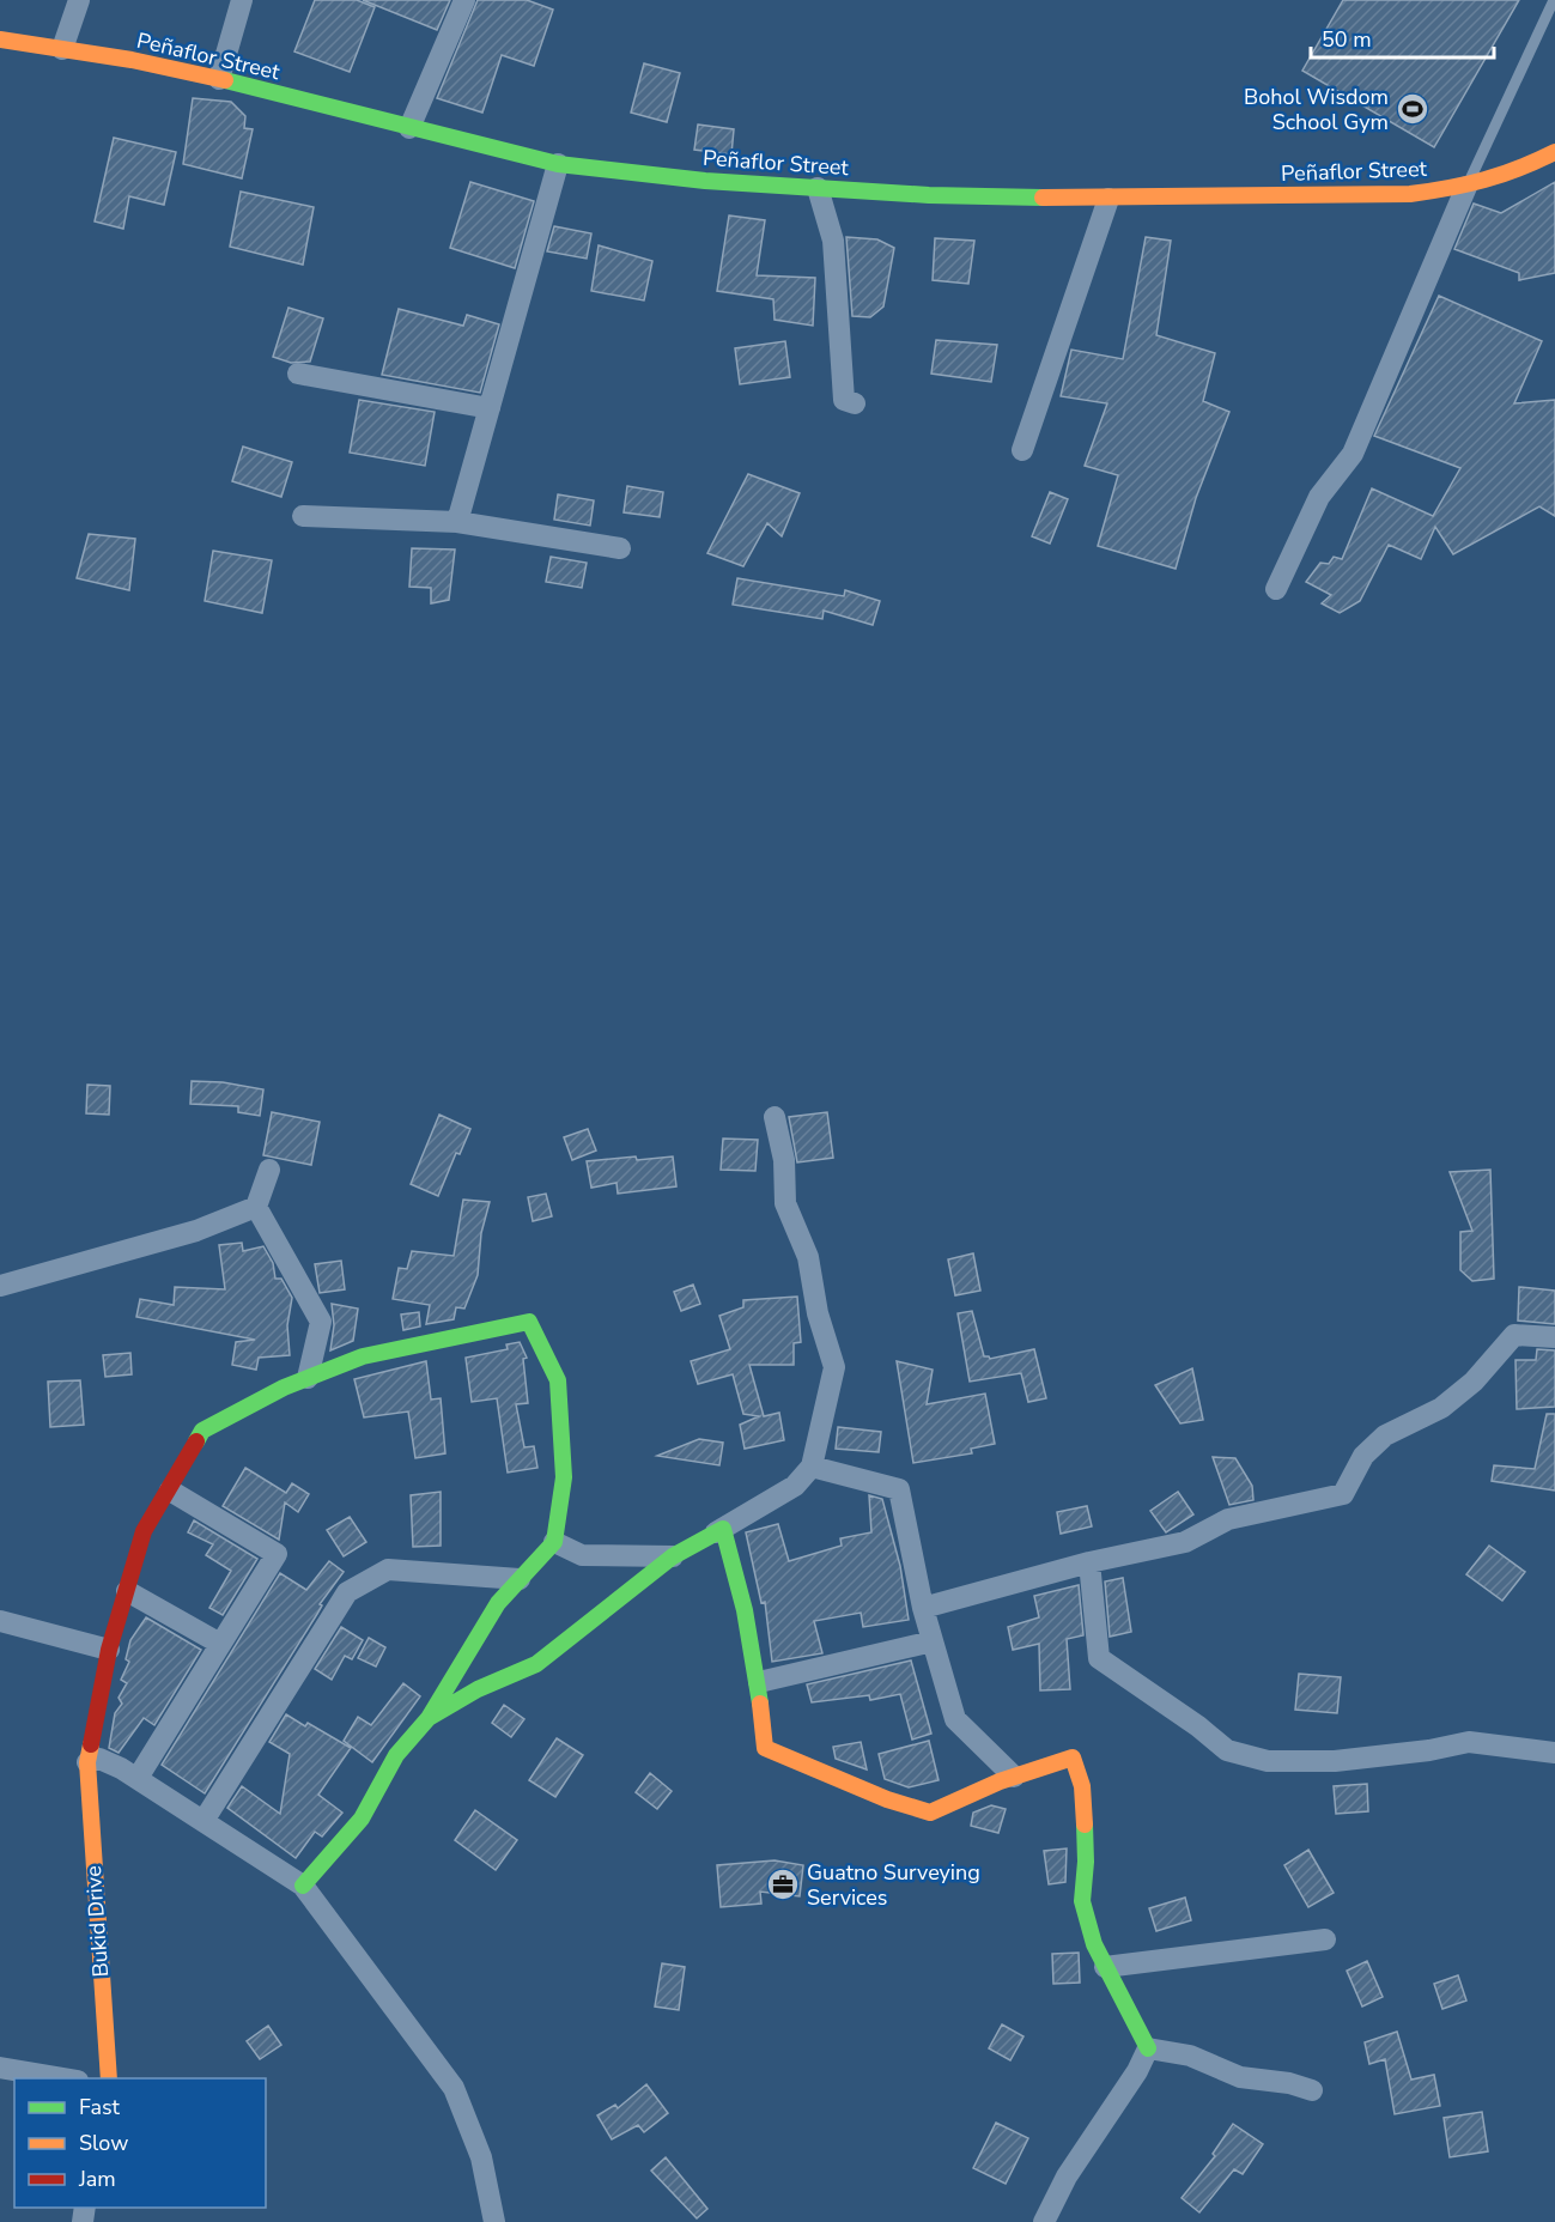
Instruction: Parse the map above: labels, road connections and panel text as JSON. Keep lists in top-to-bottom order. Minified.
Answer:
{"streets":{"street":["Peñaflor Street","Bukid Drive"]},"places":{"sports":["Bohol Wisdom School Gym"],"office":["Guatno Surveying Services"]},"legend":["Fast","Slow","Jam"],"scale_bar":"50 m"}
